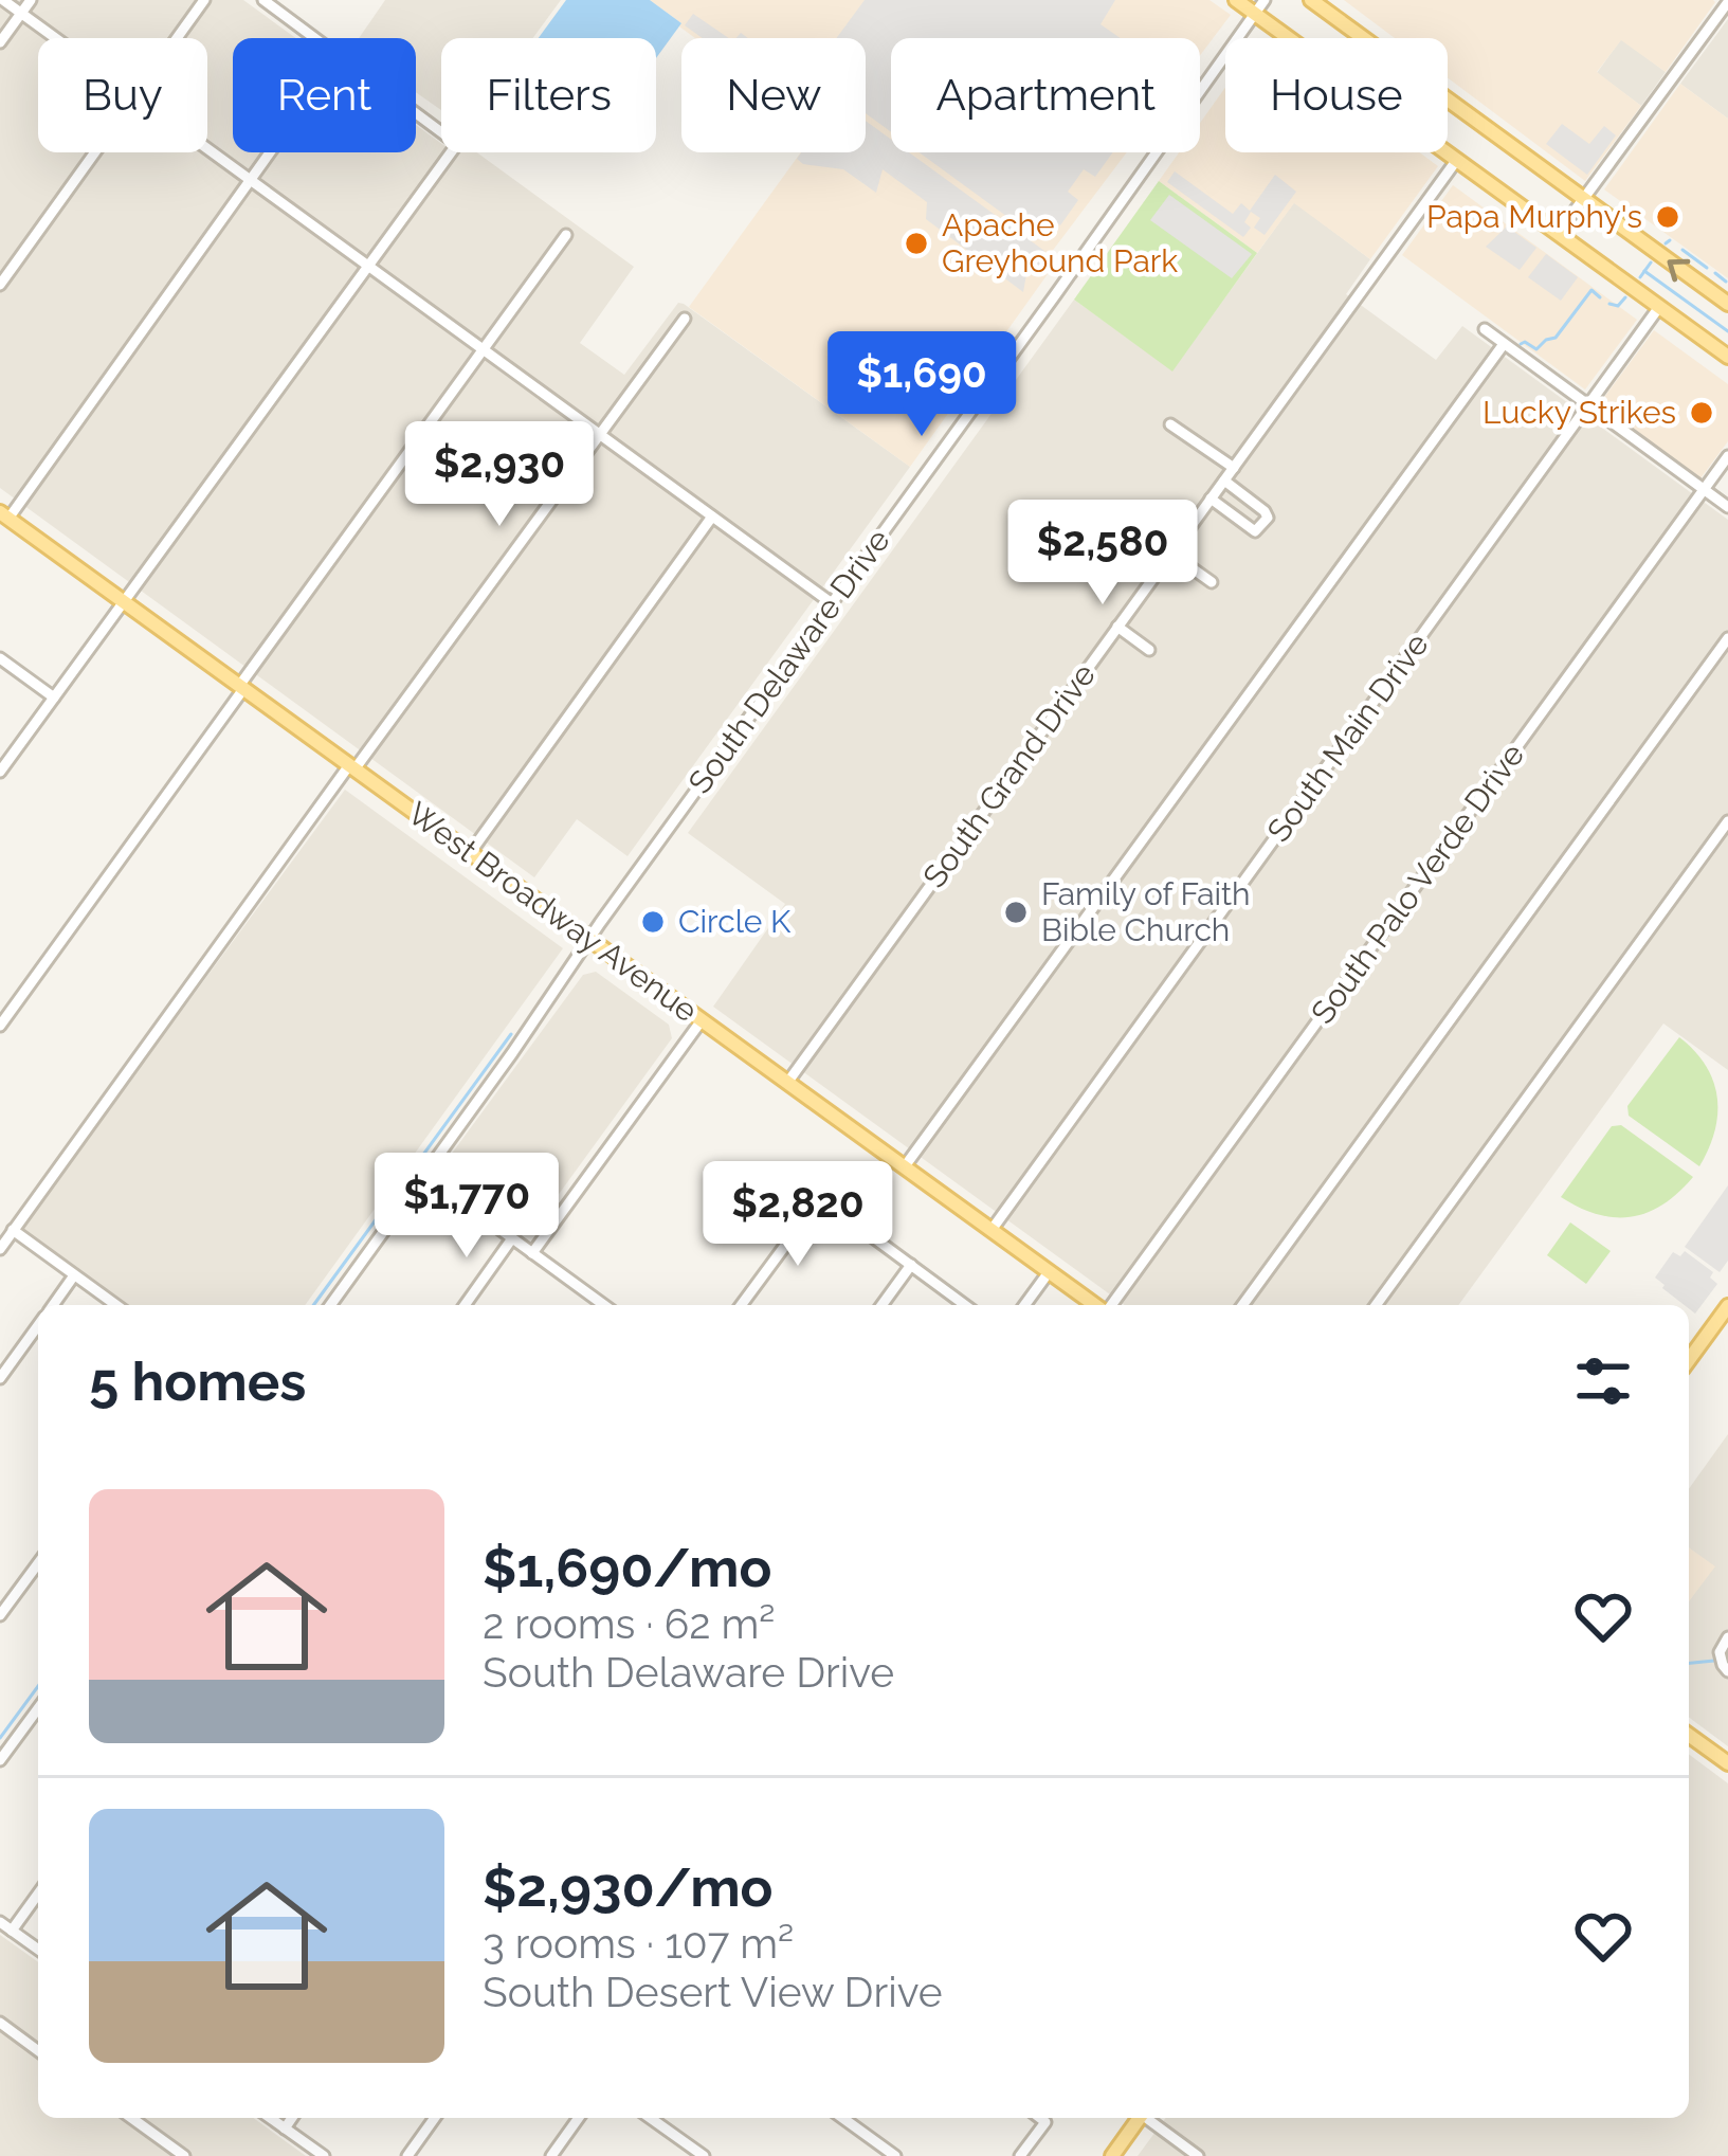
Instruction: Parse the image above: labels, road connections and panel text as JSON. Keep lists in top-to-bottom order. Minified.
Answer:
{"streets":{"main road":["West Broadway Avenue"],"street":["South Delaware Drive","South Main Drive","South Grand Drive","South Palo Verde Drive"]},"crossings":[["South Delaware Drive","West Broadway Avenue"],["South Main Drive","West Broadway Avenue"],["South Grand Drive","West Broadway Avenue"]],"places":["Papa Murphy's","Apache Greyhound Park","Lucky Strikes","Family of Faith Bible Church","Circle K"],"page":{"chip":["Buy","Rent","Filters","New","Apartment","House"],"price":["$1,690","$2,930","$2,580","$1,770","$2,820"],"heading":"5 homes","list":[{"name":"$1,690/mo","note":"2 rooms · 62 m² · South Delaware Drive"},{"name":"$2,930/mo","note":"3 rooms · 107 m² · South Desert View Drive"}]}}
